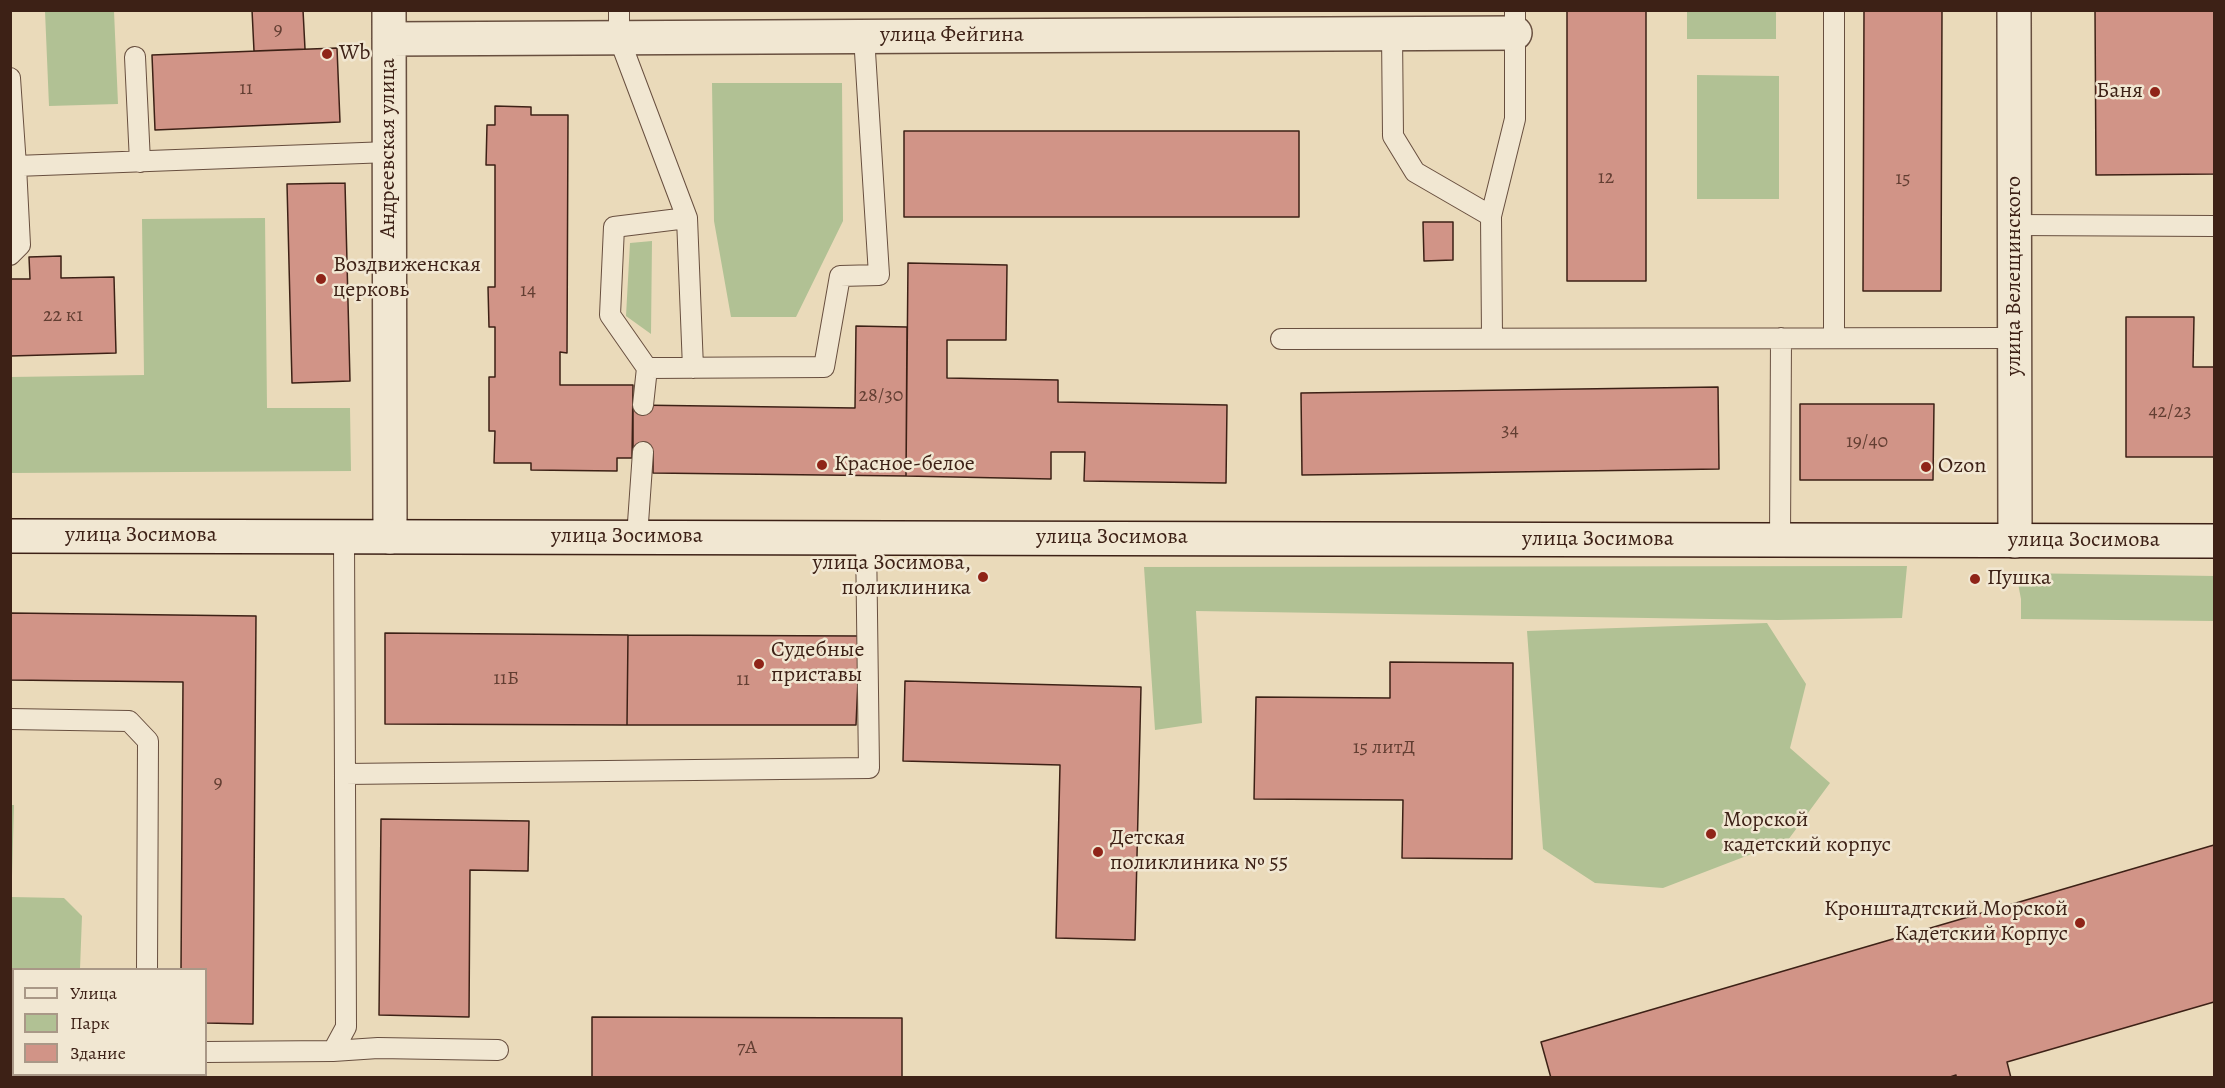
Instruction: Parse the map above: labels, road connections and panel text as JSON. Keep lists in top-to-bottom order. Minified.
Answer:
{"streets":{"main road":["улица Фейгина","Андреевская улица","улица Велещинского","улица Зосимова"]},"crossings":[["улица Фейгина","Андреевская улица"],["Андреевская улица","улица Зосимова"],["улица Велещинского","улица Зосимова"]],"places":["Wb","Баня","Воздвиженская церковь","Красное-белое","Ozon","улица Зосимова, поликлиника","Пушка","Судебные приставы","Морской кадетский корпус","Детская поликлиника № 55","Кронштадтский Морской Кадетский Корпус"],"house_numbers":["9","11","12","15","14","22 к1","28/30","42/23","34","19/40","11Б","11","15 литД","9","7А"],"legend":["Улица","Парк","Здание"]}
